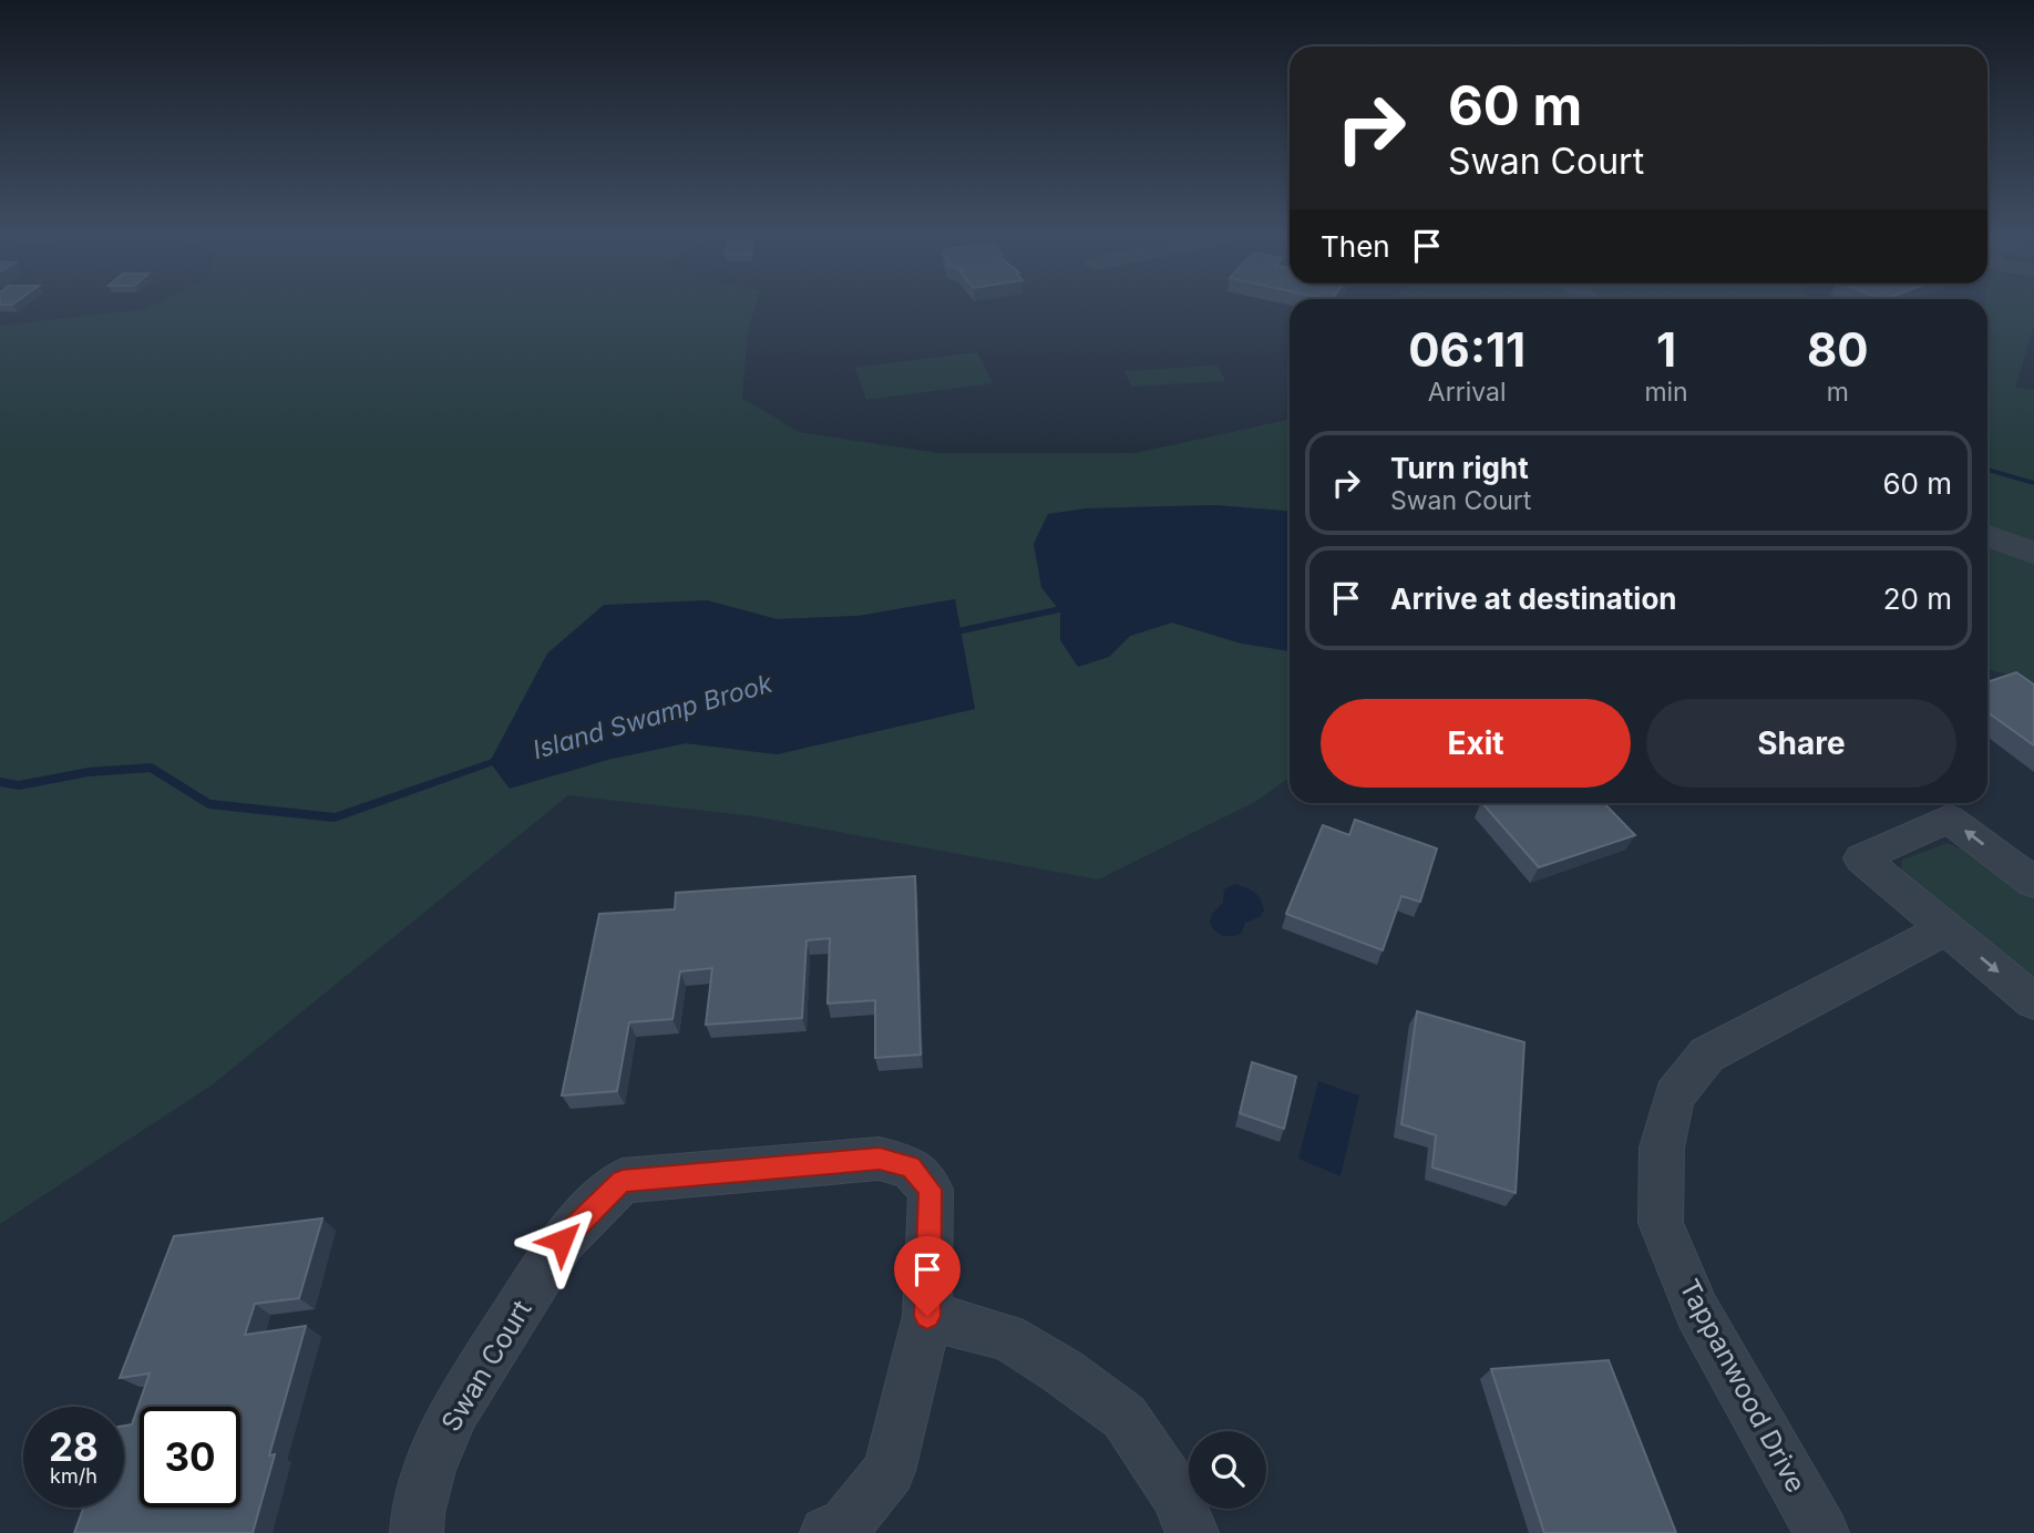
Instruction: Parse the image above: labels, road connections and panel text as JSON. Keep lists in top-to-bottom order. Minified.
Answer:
{"streets":{"street":["Swan Court","Tappanwood Drive"]},"water":["Island Swamp Brook"],"page":{"turn":["60 m","Swan Court"],"then":"Then","eta":["06:11","Arrival","1","min","80","m"],"list":[{"name":"Turn right","note":"Swan Court","value":"60 m"},{"name":"Arrive at destination","value":"20 m"}],"buttons":["Exit","Share"],"speed":"28 km/h","limit":"30"}}
